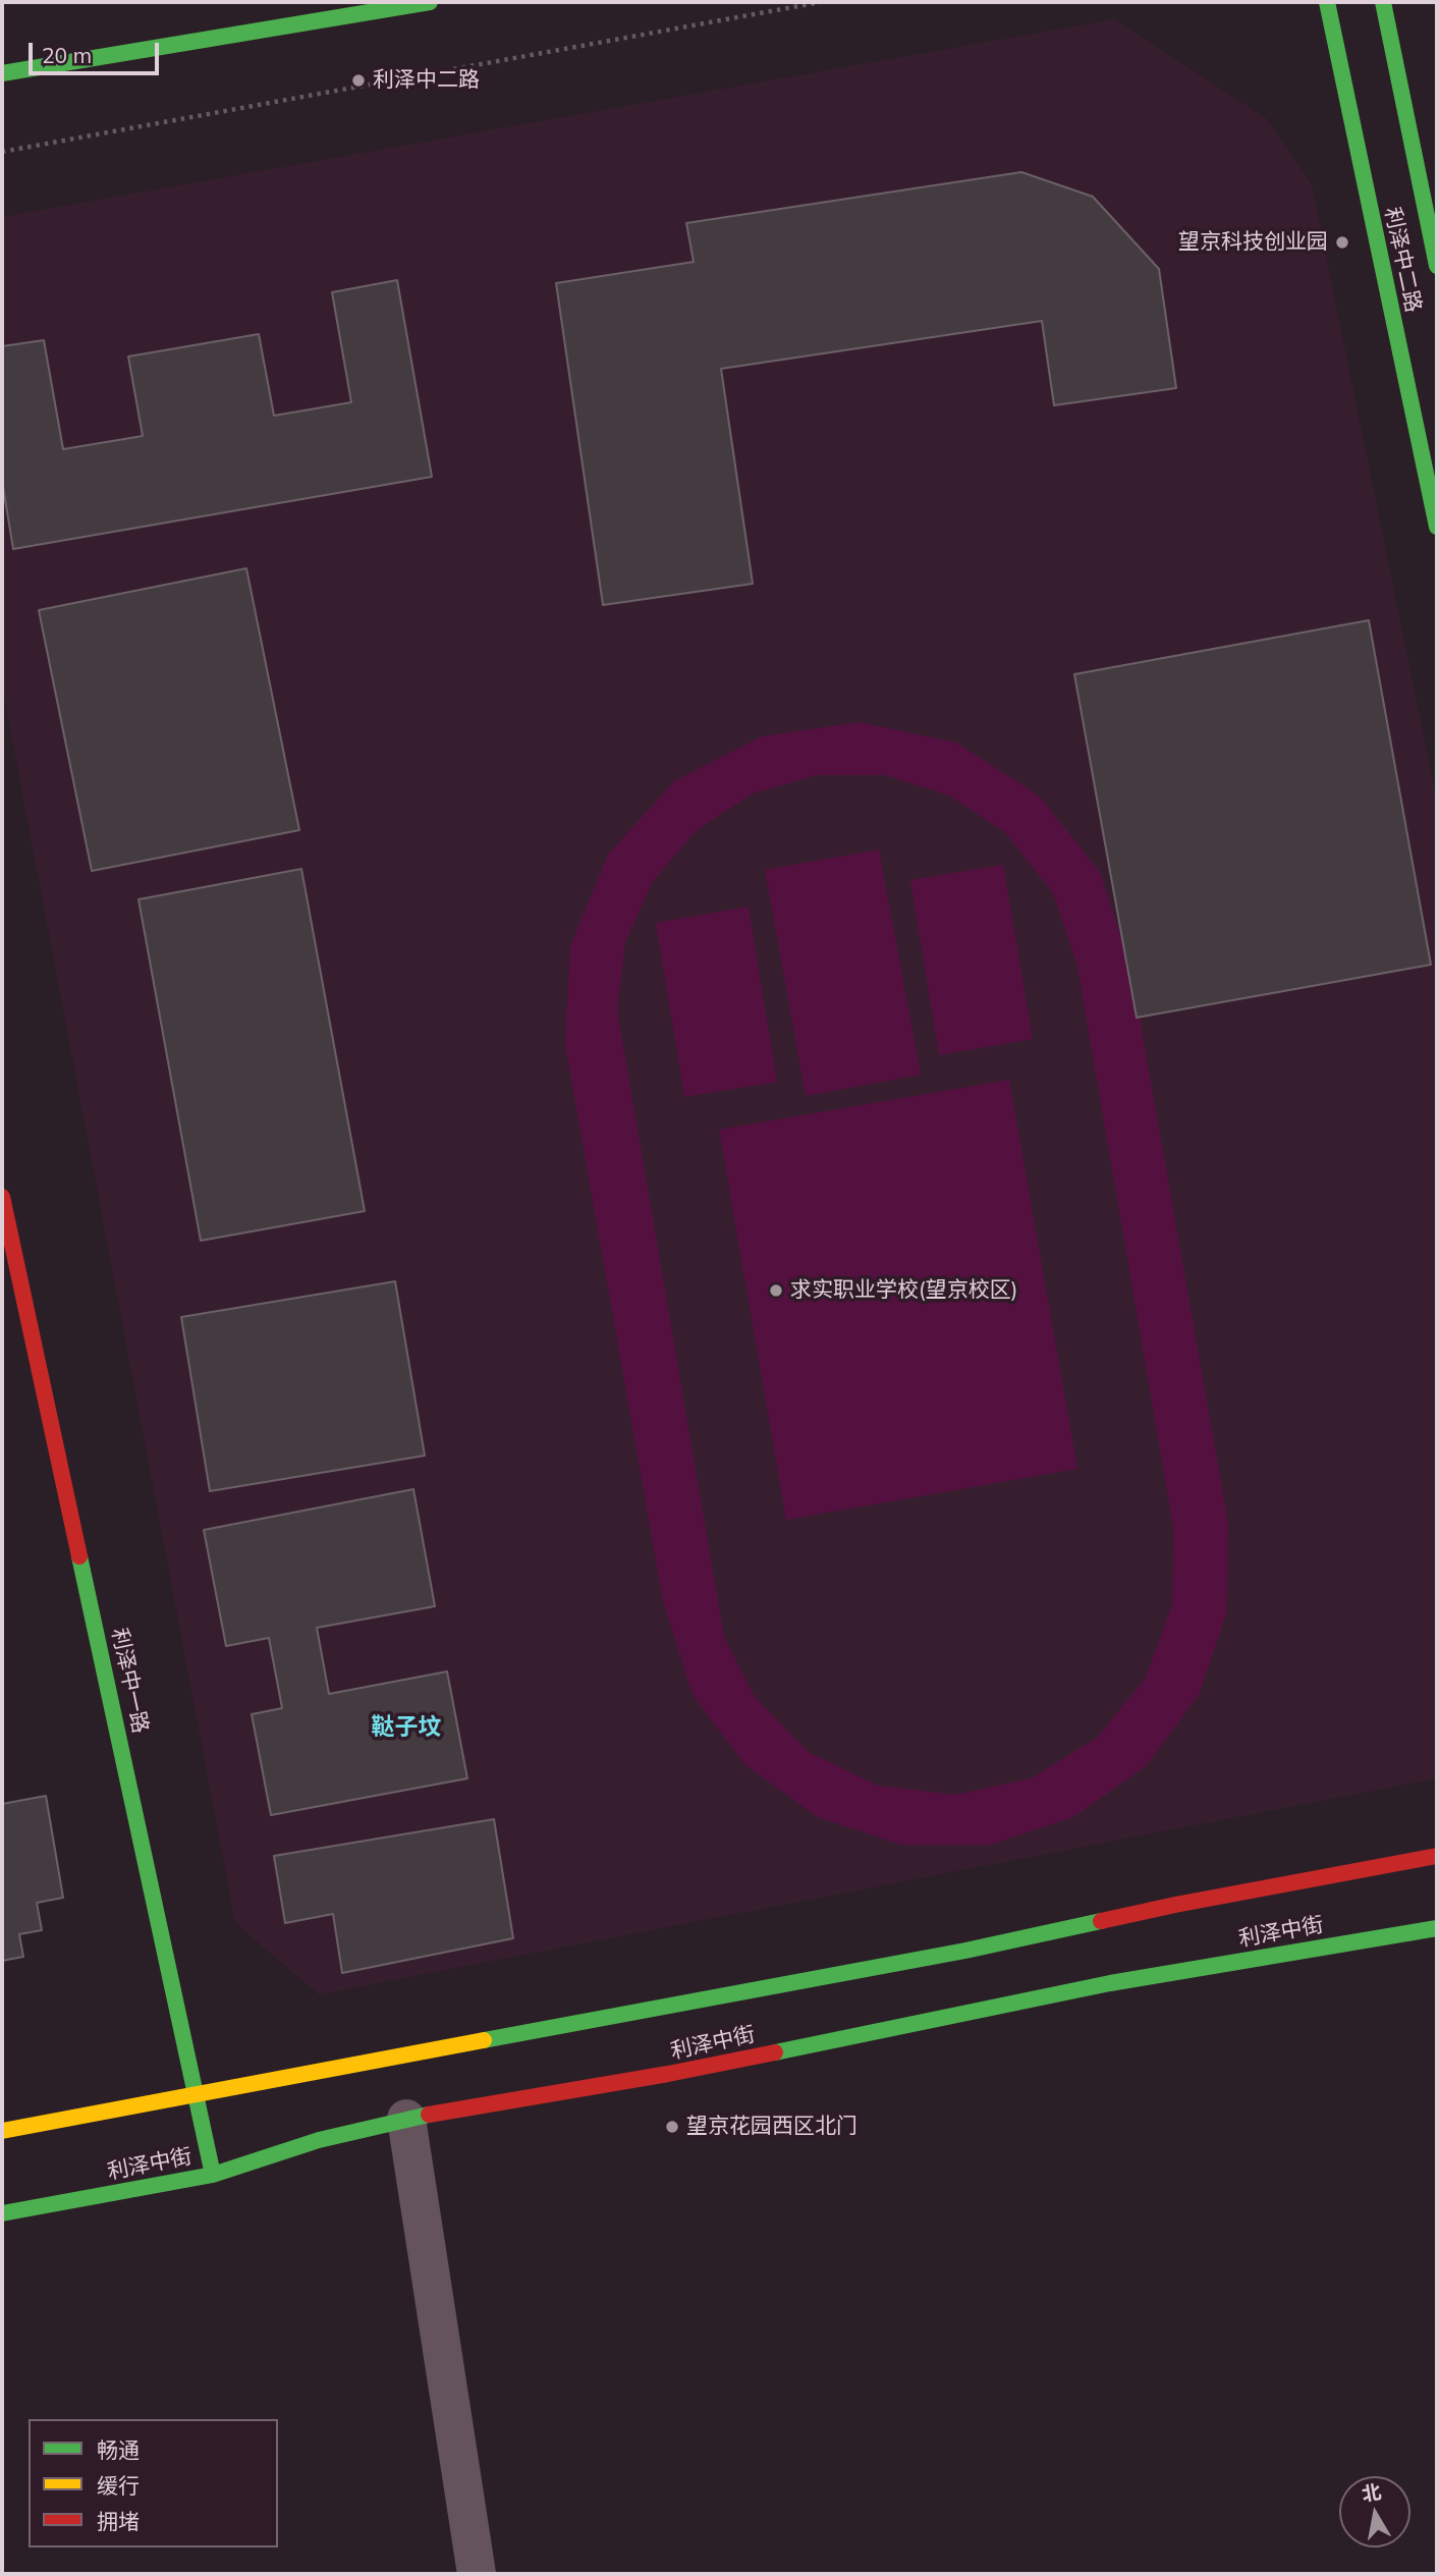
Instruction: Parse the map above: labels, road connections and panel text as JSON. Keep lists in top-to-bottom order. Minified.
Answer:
{"streets":{"street":["利泽中二路","利泽中一路","利泽中街"]},"crossings":[["利泽中一路","利泽中街"]],"districts":["鞑子坟"],"places":["利泽中二路","望京科技创业园","求实职业学校(望京校区)","望京花园西区北门"],"legend":["畅通","缓行","拥堵"],"scale_bar":"20 m","north":"top"}
